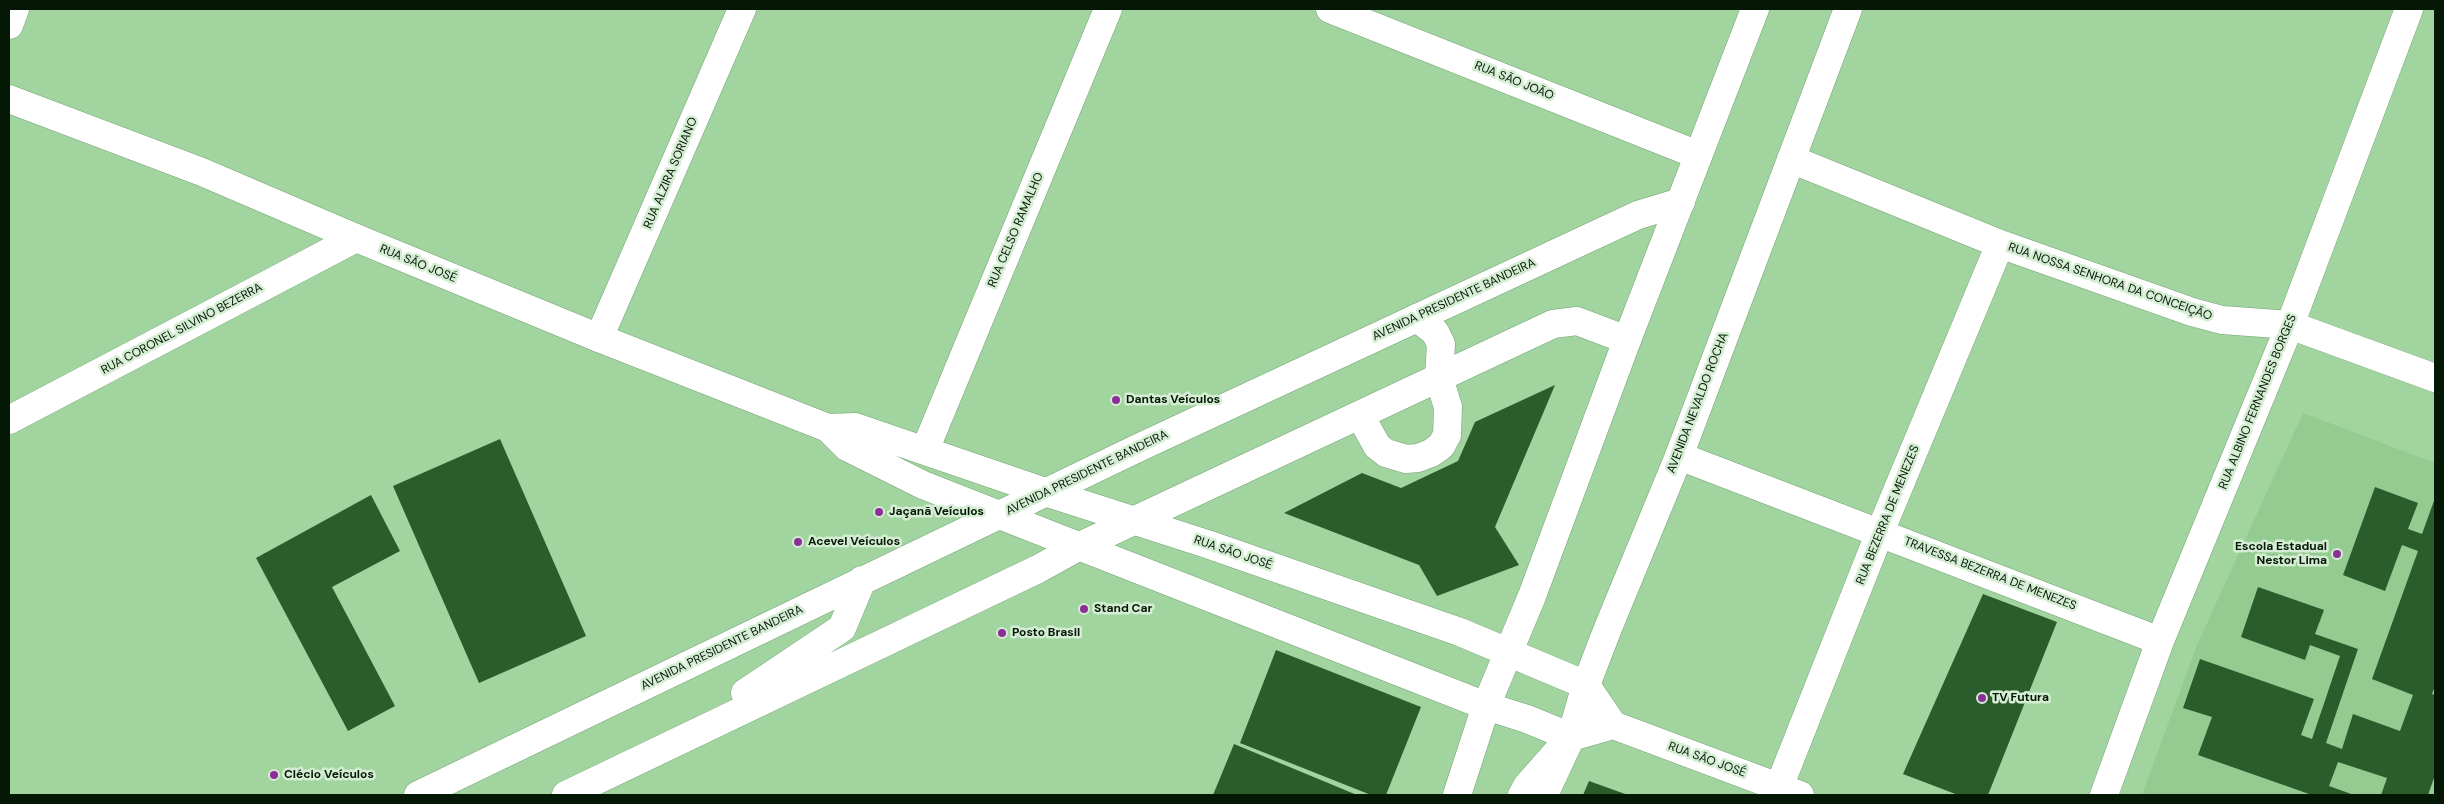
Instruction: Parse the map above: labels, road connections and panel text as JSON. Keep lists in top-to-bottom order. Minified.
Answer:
{"streets":{"main road":["RUA SÃO JOÃO","RUA ALZIRA SORIANO","RUA CELSO RAMALHO","RUA SÃO JOSÉ","RUA NOSSA SENHORA DA CONCEIÇÃO","AVENIDA PRESIDENTE BANDEIRA","RUA CORONEL SILVINO BEZERRA","RUA ALBINO FERNANDES BORGES","AVENIDA NEVALDO ROCHA","RUA BEZERRA DE MENEZES","TRAVESSA BEZERRA DE MENEZES"]},"crossings":[["RUA ALZIRA SORIANO","RUA SÃO JOSÉ"],["RUA CELSO RAMALHO","RUA SÃO JOSÉ"],["RUA SÃO JOSÉ","AVENIDA PRESIDENTE BANDEIRA"],["RUA SÃO JOSÉ","RUA CORONEL SILVINO BEZERRA"],["RUA SÃO JOSÉ","AVENIDA NEVALDO ROCHA"],["RUA SÃO JOSÉ","RUA BEZERRA DE MENEZES"],["RUA NOSSA SENHORA DA CONCEIÇÃO","RUA ALBINO FERNANDES BORGES"],["RUA NOSSA SENHORA DA CONCEIÇÃO","AVENIDA NEVALDO ROCHA"],["RUA NOSSA SENHORA DA CONCEIÇÃO","RUA BEZERRA DE MENEZES"],["RUA ALBINO FERNANDES BORGES","TRAVESSA BEZERRA DE MENEZES"],["AVENIDA NEVALDO ROCHA","TRAVESSA BEZERRA DE MENEZES"],["RUA BEZERRA DE MENEZES","TRAVESSA BEZERRA DE MENEZES"]],"places":["Dantas Veículos","Jaçanã Veículos","Acevel Veículos","Escola Estadual Nestor Lima","Stand Car","Posto Brasil","TV Futura","Clécio Veículos"]}
